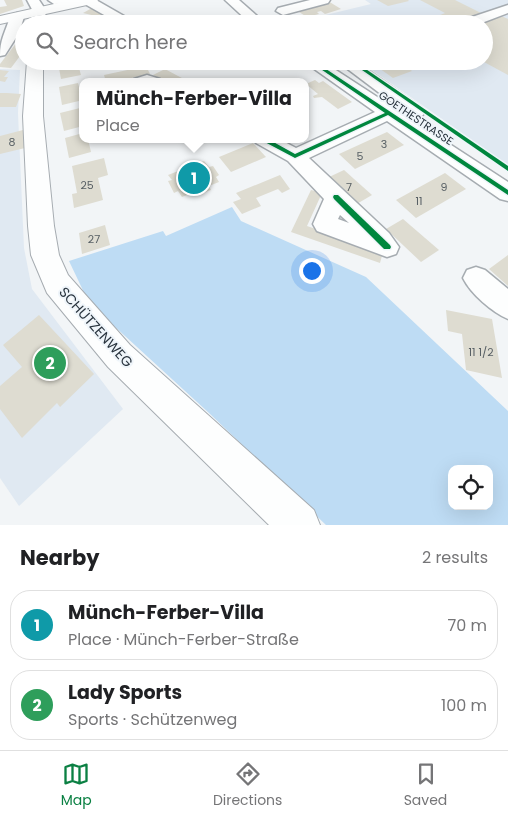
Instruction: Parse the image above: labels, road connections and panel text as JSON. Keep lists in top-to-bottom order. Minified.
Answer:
{"streets":{"main road":["SCHÜTZENWEG"],"street":["GOETHESTRASSE"]},"house_numbers":["8","3","5","25","7","9","11","27","11 1/2"],"page":{"search":"Search here","popup":["Münch-Ferber-Villa","Place"],"pins":["1","2"],"heading":["Nearby","2 results"],"list":[{"mark":"1","name":"Münch-Ferber-Villa","note":"Place · Münch-Ferber-Straße","value":"70 m"},{"mark":"2","name":"Lady Sports","note":"Sports · Schützenweg","value":"100 m"}],"nav":["Map","Directions","Saved"]}}
